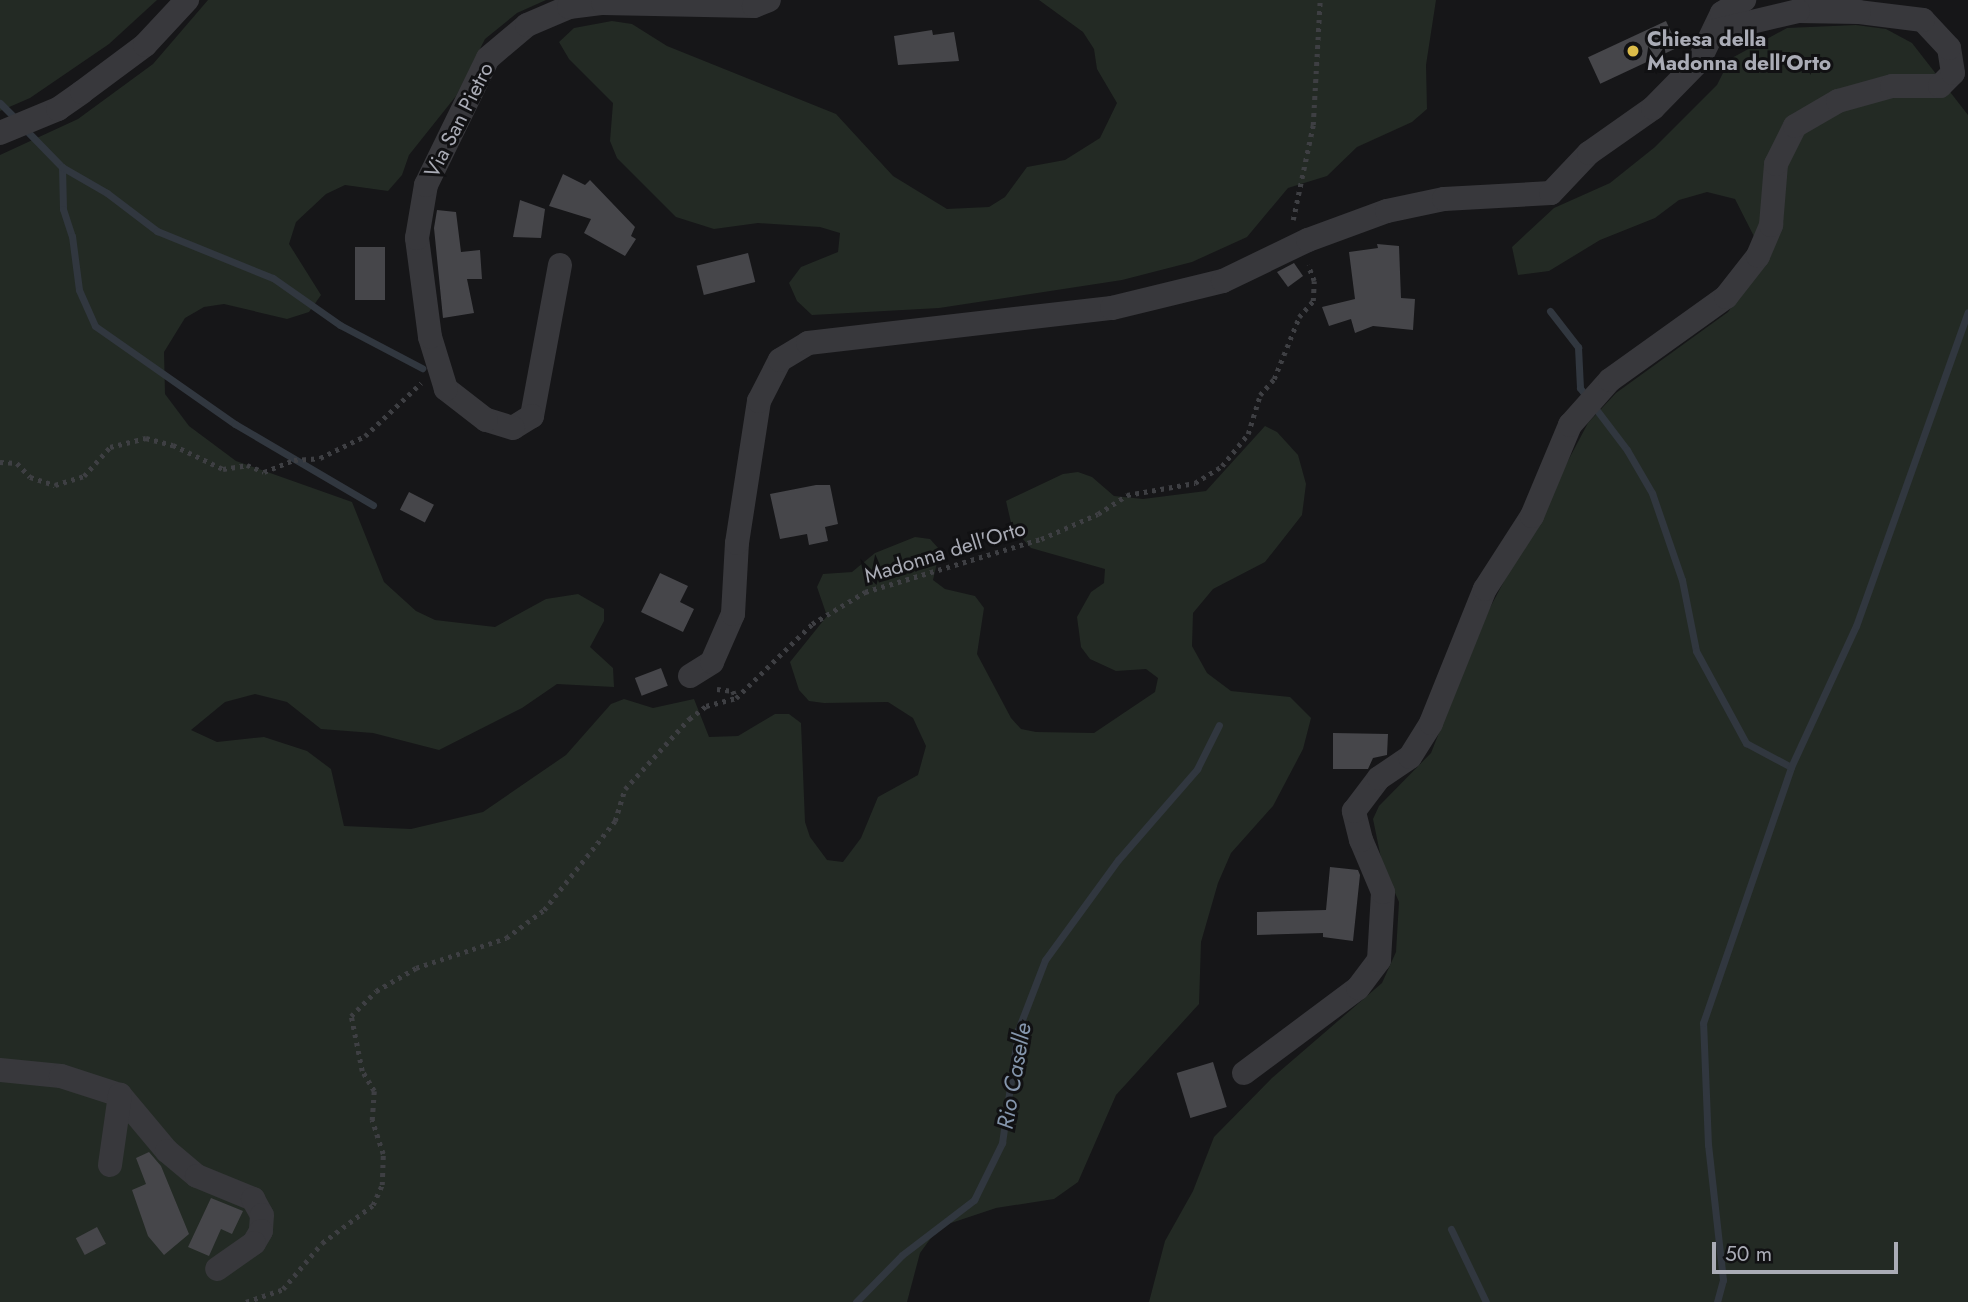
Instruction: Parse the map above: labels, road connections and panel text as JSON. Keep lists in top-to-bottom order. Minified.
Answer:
{"streets":{"street":["Via San Pietro"],"path":["Madonna dell'Orto"]},"water":["Rio Caselle"],"places":["Chiesa della Madonna dell'Orto"],"scale_bar":"50 m"}
